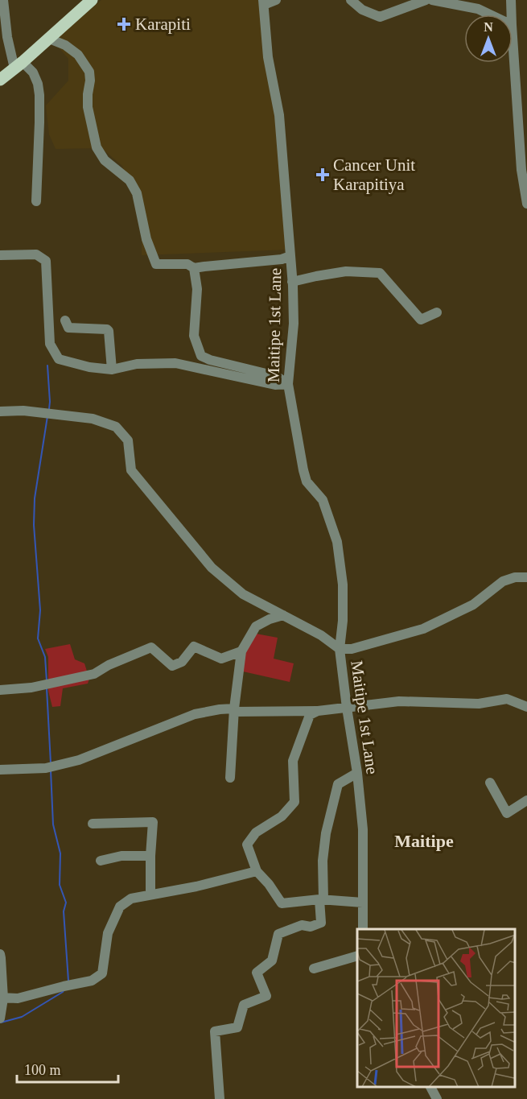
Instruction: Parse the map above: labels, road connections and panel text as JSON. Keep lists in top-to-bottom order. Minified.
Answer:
{"streets":{"street":["Maitipe 1st Lane"]},"districts":["Maitipe"],"places":{"health":["Karapiti","Cancer Unit Karapitiya"]},"scale_bar":"100 m","north":"top"}
